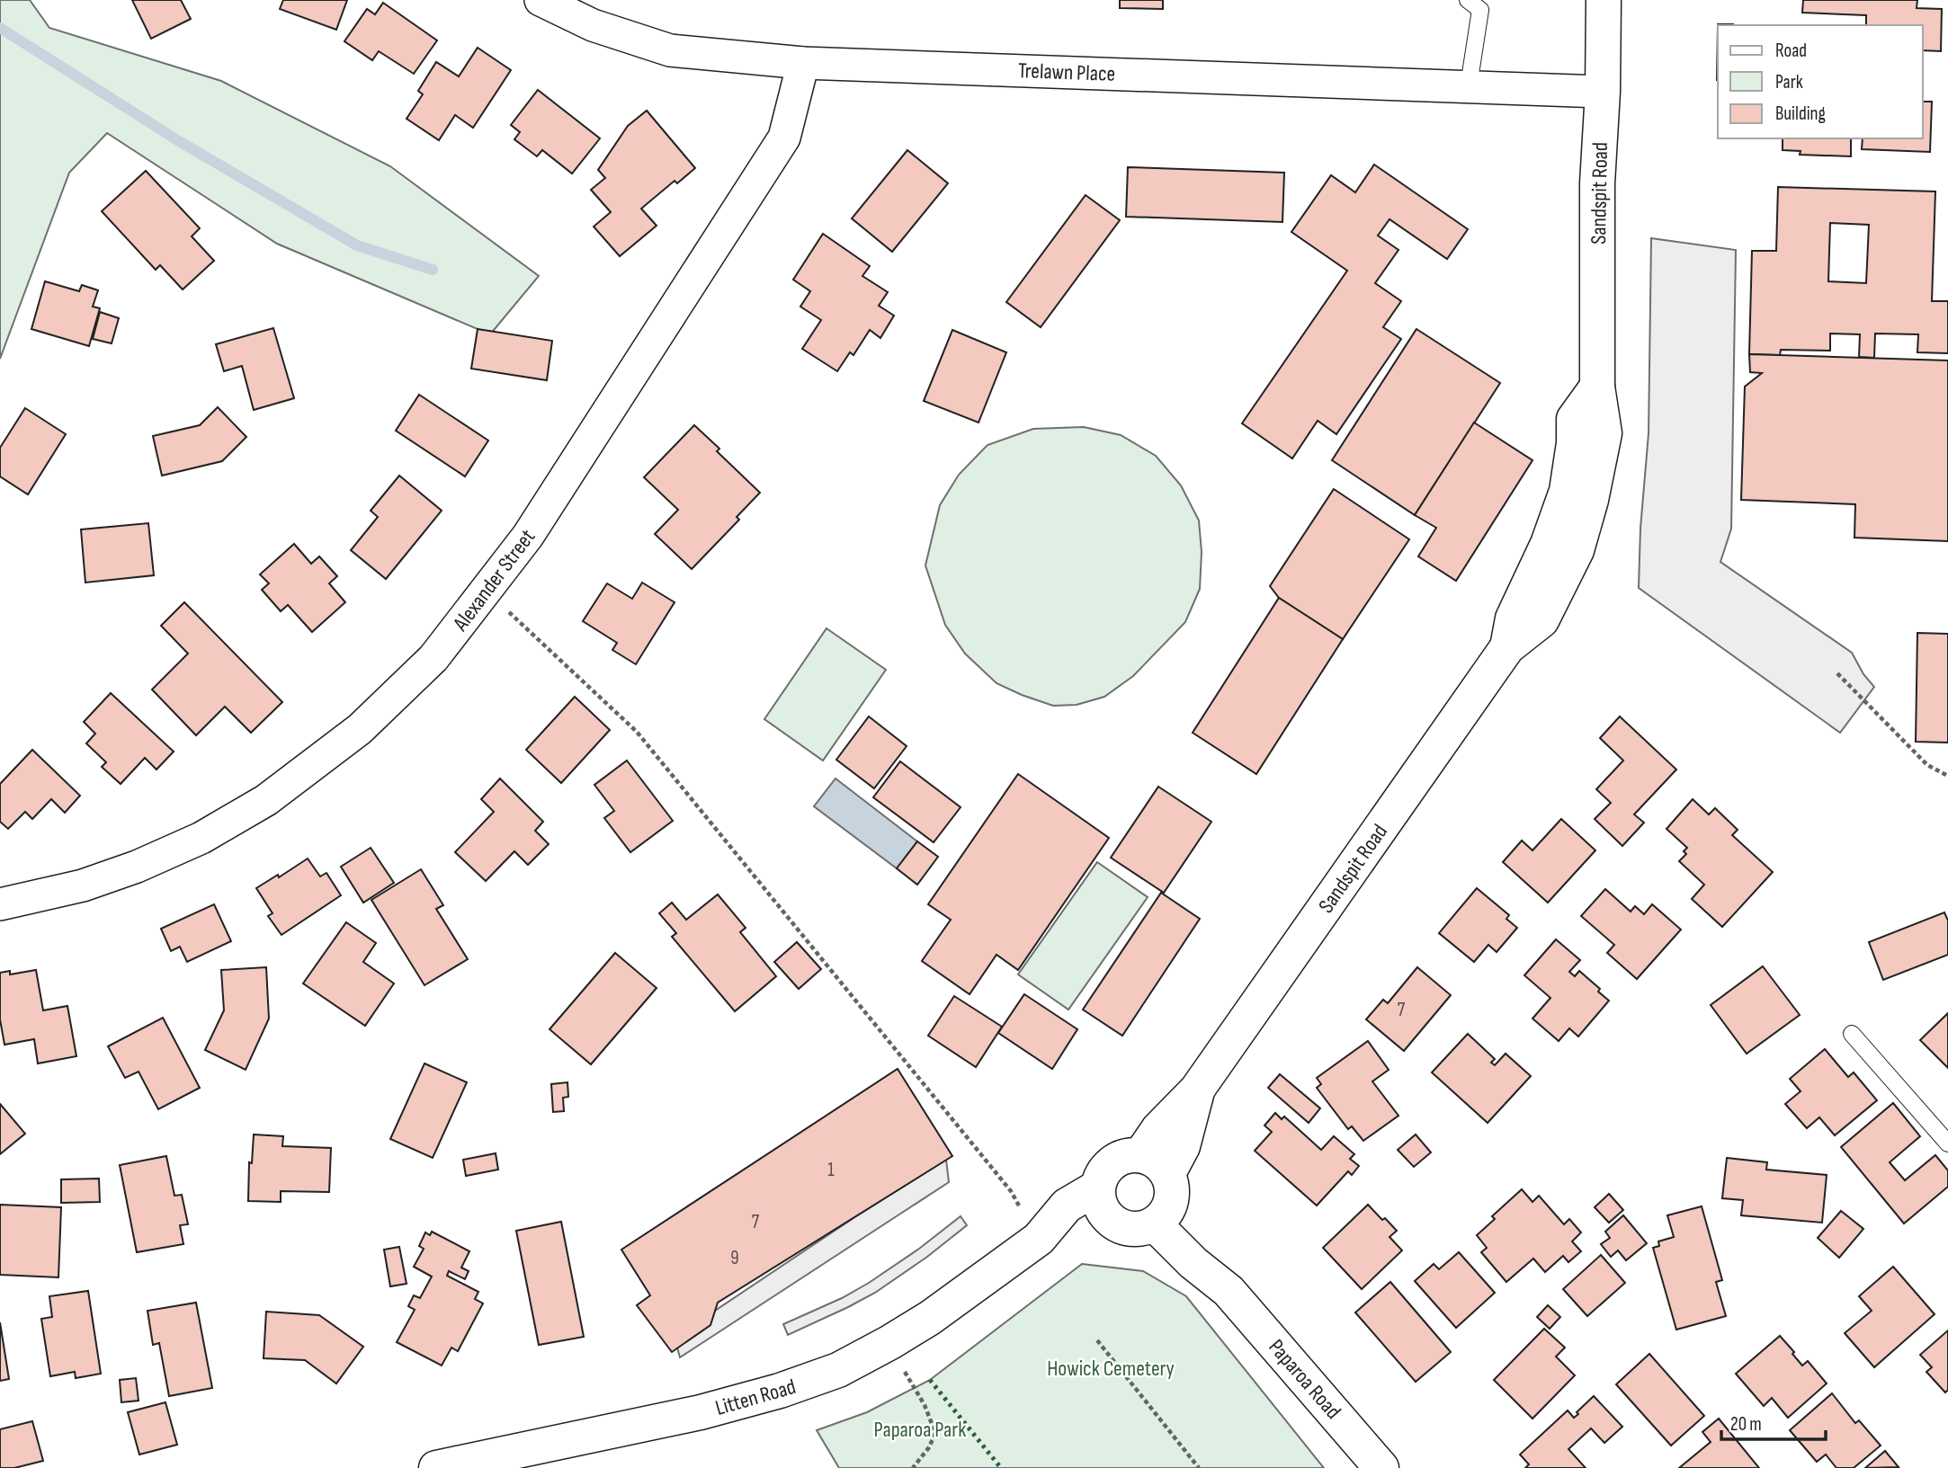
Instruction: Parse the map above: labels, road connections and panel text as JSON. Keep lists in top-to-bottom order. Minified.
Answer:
{"streets":{"main road":["Sandspit Road","Paparoa Road","Litten Road"],"street":["Trelawn Place","Alexander Street"]},"crossings":[["Trelawn Place","Sandspit Road"],["Trelawn Place","Alexander Street"],["Sandspit Road","Paparoa Road"]],"parks":["Howick Cemetery","Paparoa Park"],"house_numbers":["7","1","7","9"],"legend":["Road","Park","Building"],"scale_bar":"20 m"}
